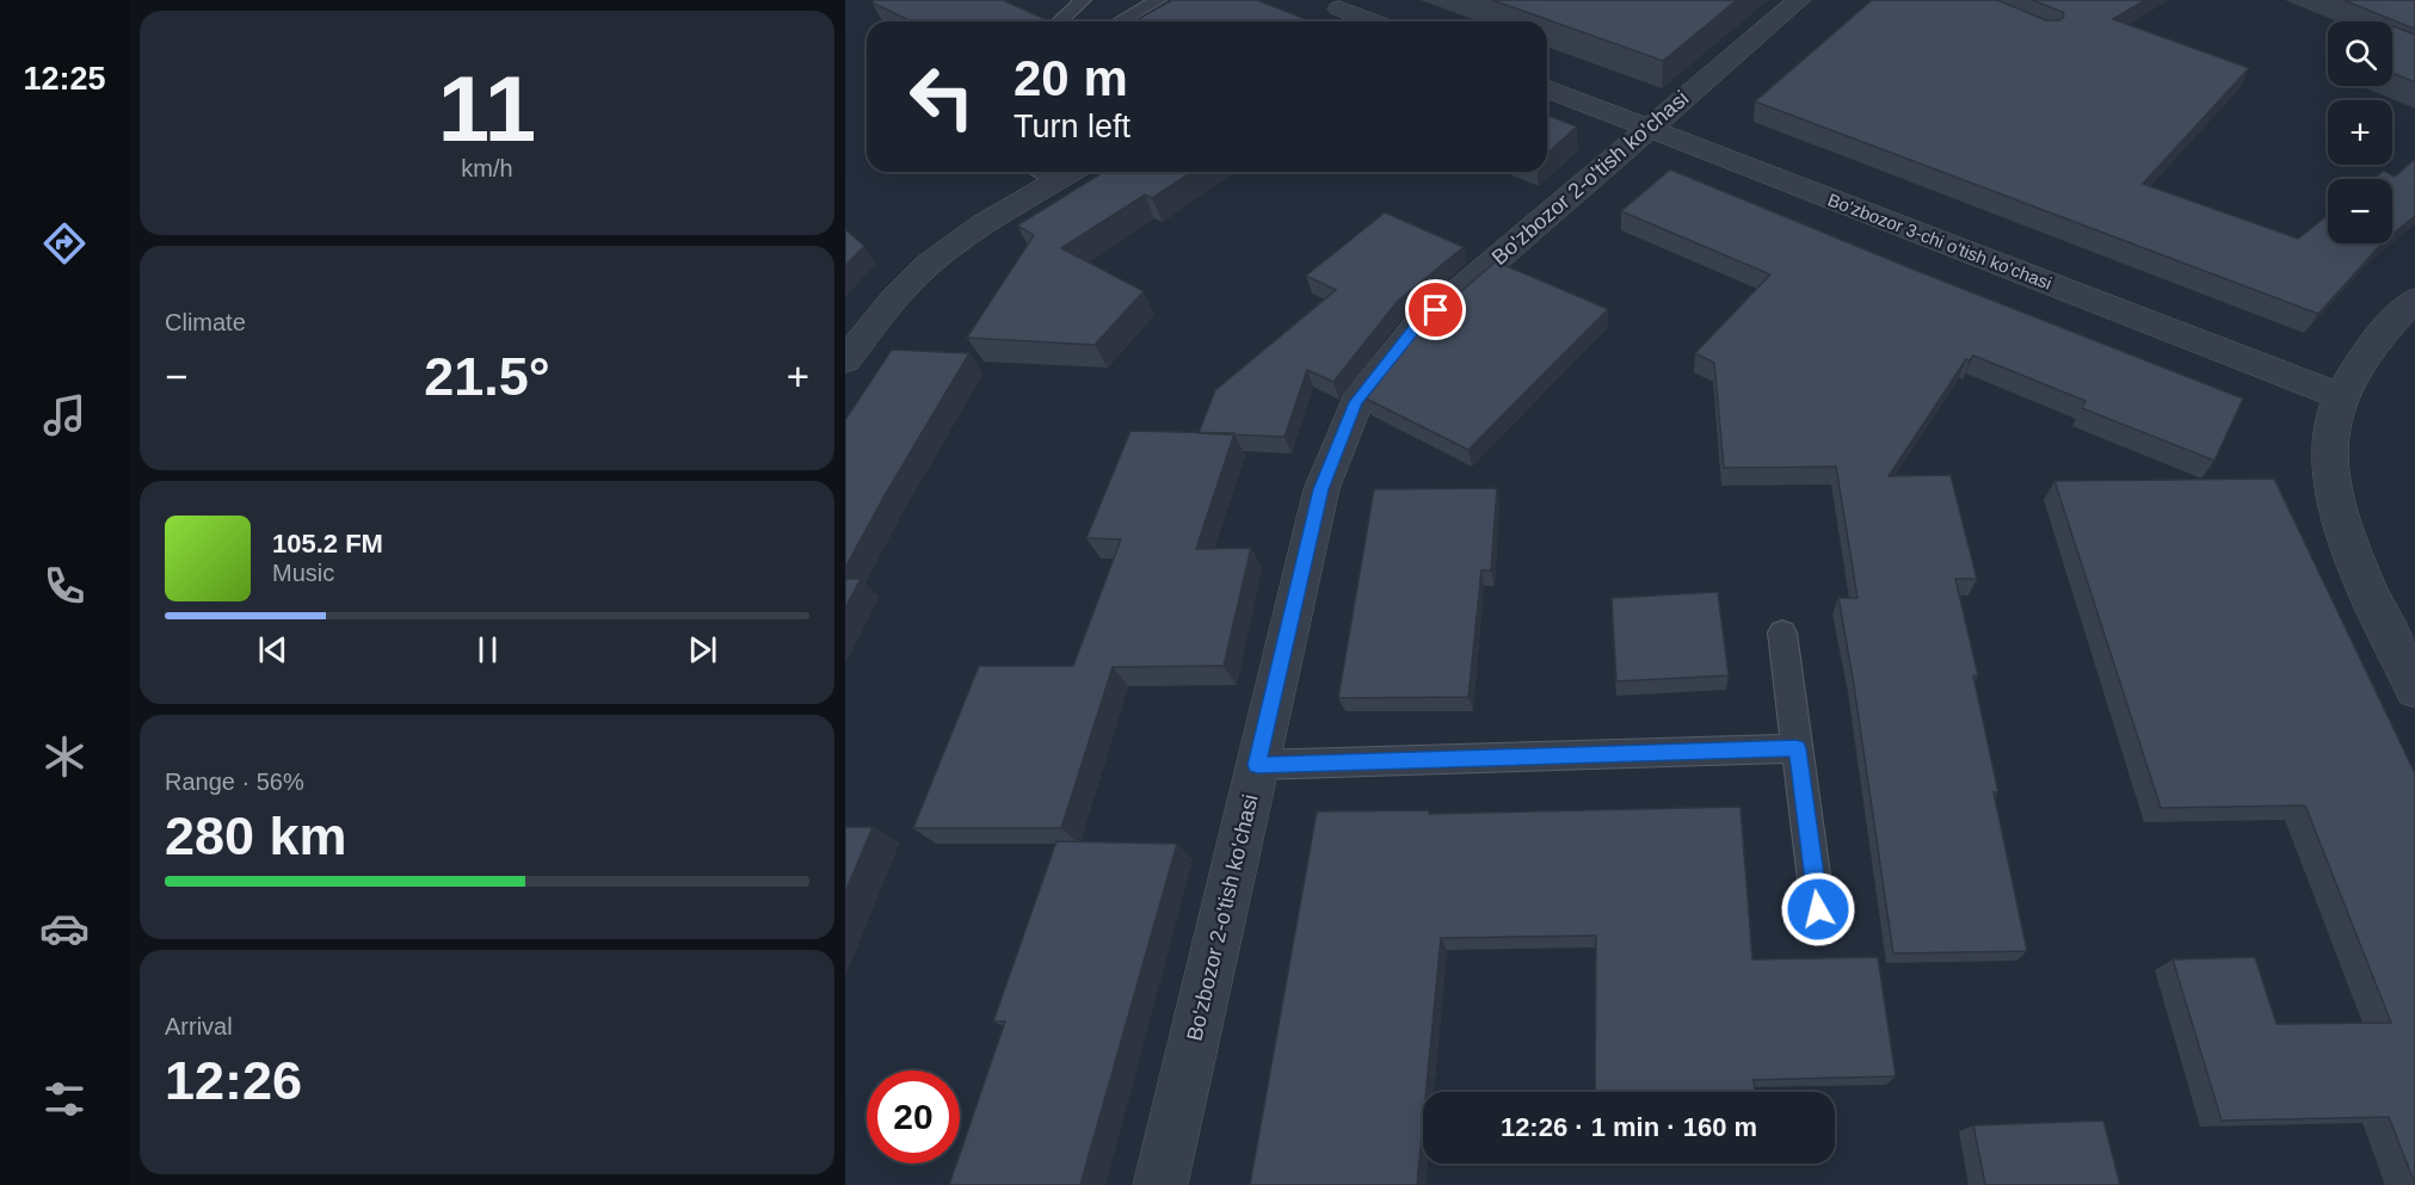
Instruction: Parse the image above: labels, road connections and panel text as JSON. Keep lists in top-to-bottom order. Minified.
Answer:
{"streets":{"street":["Bo'zbozor 2-o'tish ko'chasi","Bo'zbozor 3-chi o'tish ko'chasi"]},"crossings":[["Bo'zbozor 2-o'tish ko'chasi","Bo'zbozor 3-chi o'tish ko'chasi"]],"page":{"tabs":"12:25","tile":[["11","km/h"],"Climate",["Range · 56%","280 km"],["Arrival","12:26"]],"map_buttons":["+","−"],"turn":["20 m","Turn left"],"heat":["−","21.5°","+"],"song":["105.2 FM","Music"],"limit":"20","trip":"12:26 · 1 min · 160 m"}}
